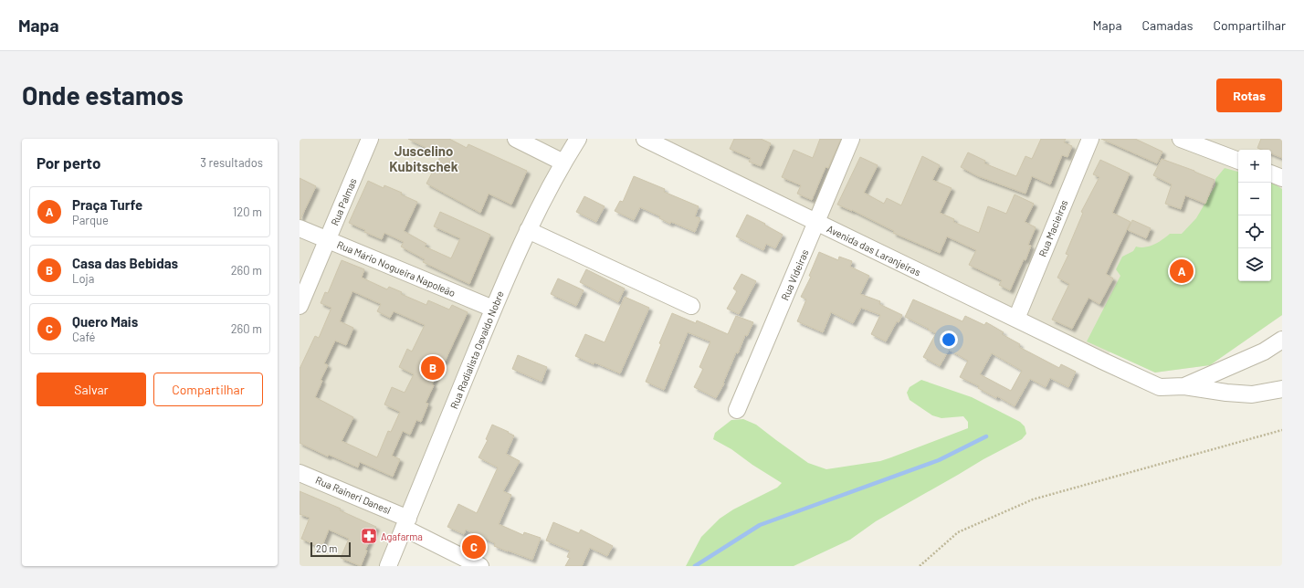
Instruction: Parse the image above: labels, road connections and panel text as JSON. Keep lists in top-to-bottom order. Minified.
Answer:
{"streets":{"street":["Rua Palmas","Rua Macieiras","Avenida das Laranjeiras","Rua Mário Nogueira Napoleão","Rua Videiras","Rua Radialista Osvaldo Nobre","Rua Raineri Danesi"]},"crossings":[["Rua Palmas","Rua Mário Nogueira Napoleão"],["Rua Macieiras","Avenida das Laranjeiras"],["Avenida das Laranjeiras","Rua Videiras"],["Rua Mário Nogueira Napoleão","Rua Radialista Osvaldo Nobre"],["Rua Radialista Osvaldo Nobre","Rua Raineri Danesi"]],"districts":["Juscelino Kubitschek"],"places":{"pharmacy":["Agafarma"]},"scale_bar":"20 m","page":{"header":"Mapa","nav":["Mapa","Camadas","Compartilhar"],"buttons":["Rotas",["Salvar","Compartilhar"]],"title":"Onde estamos","heading":["Por perto","3 resultados"],"map_buttons":["+","−"],"list":[{"mark":"A","name":"Praça Turfe","note":"Parque","value":"120 m"},{"mark":"B","name":"Casa das Bebidas","note":"Loja","value":"260 m"},{"mark":"C","name":"Quero Mais","note":"Café","value":"260 m"}],"pins":["A","B","C"],"scale":"20 m"}}
